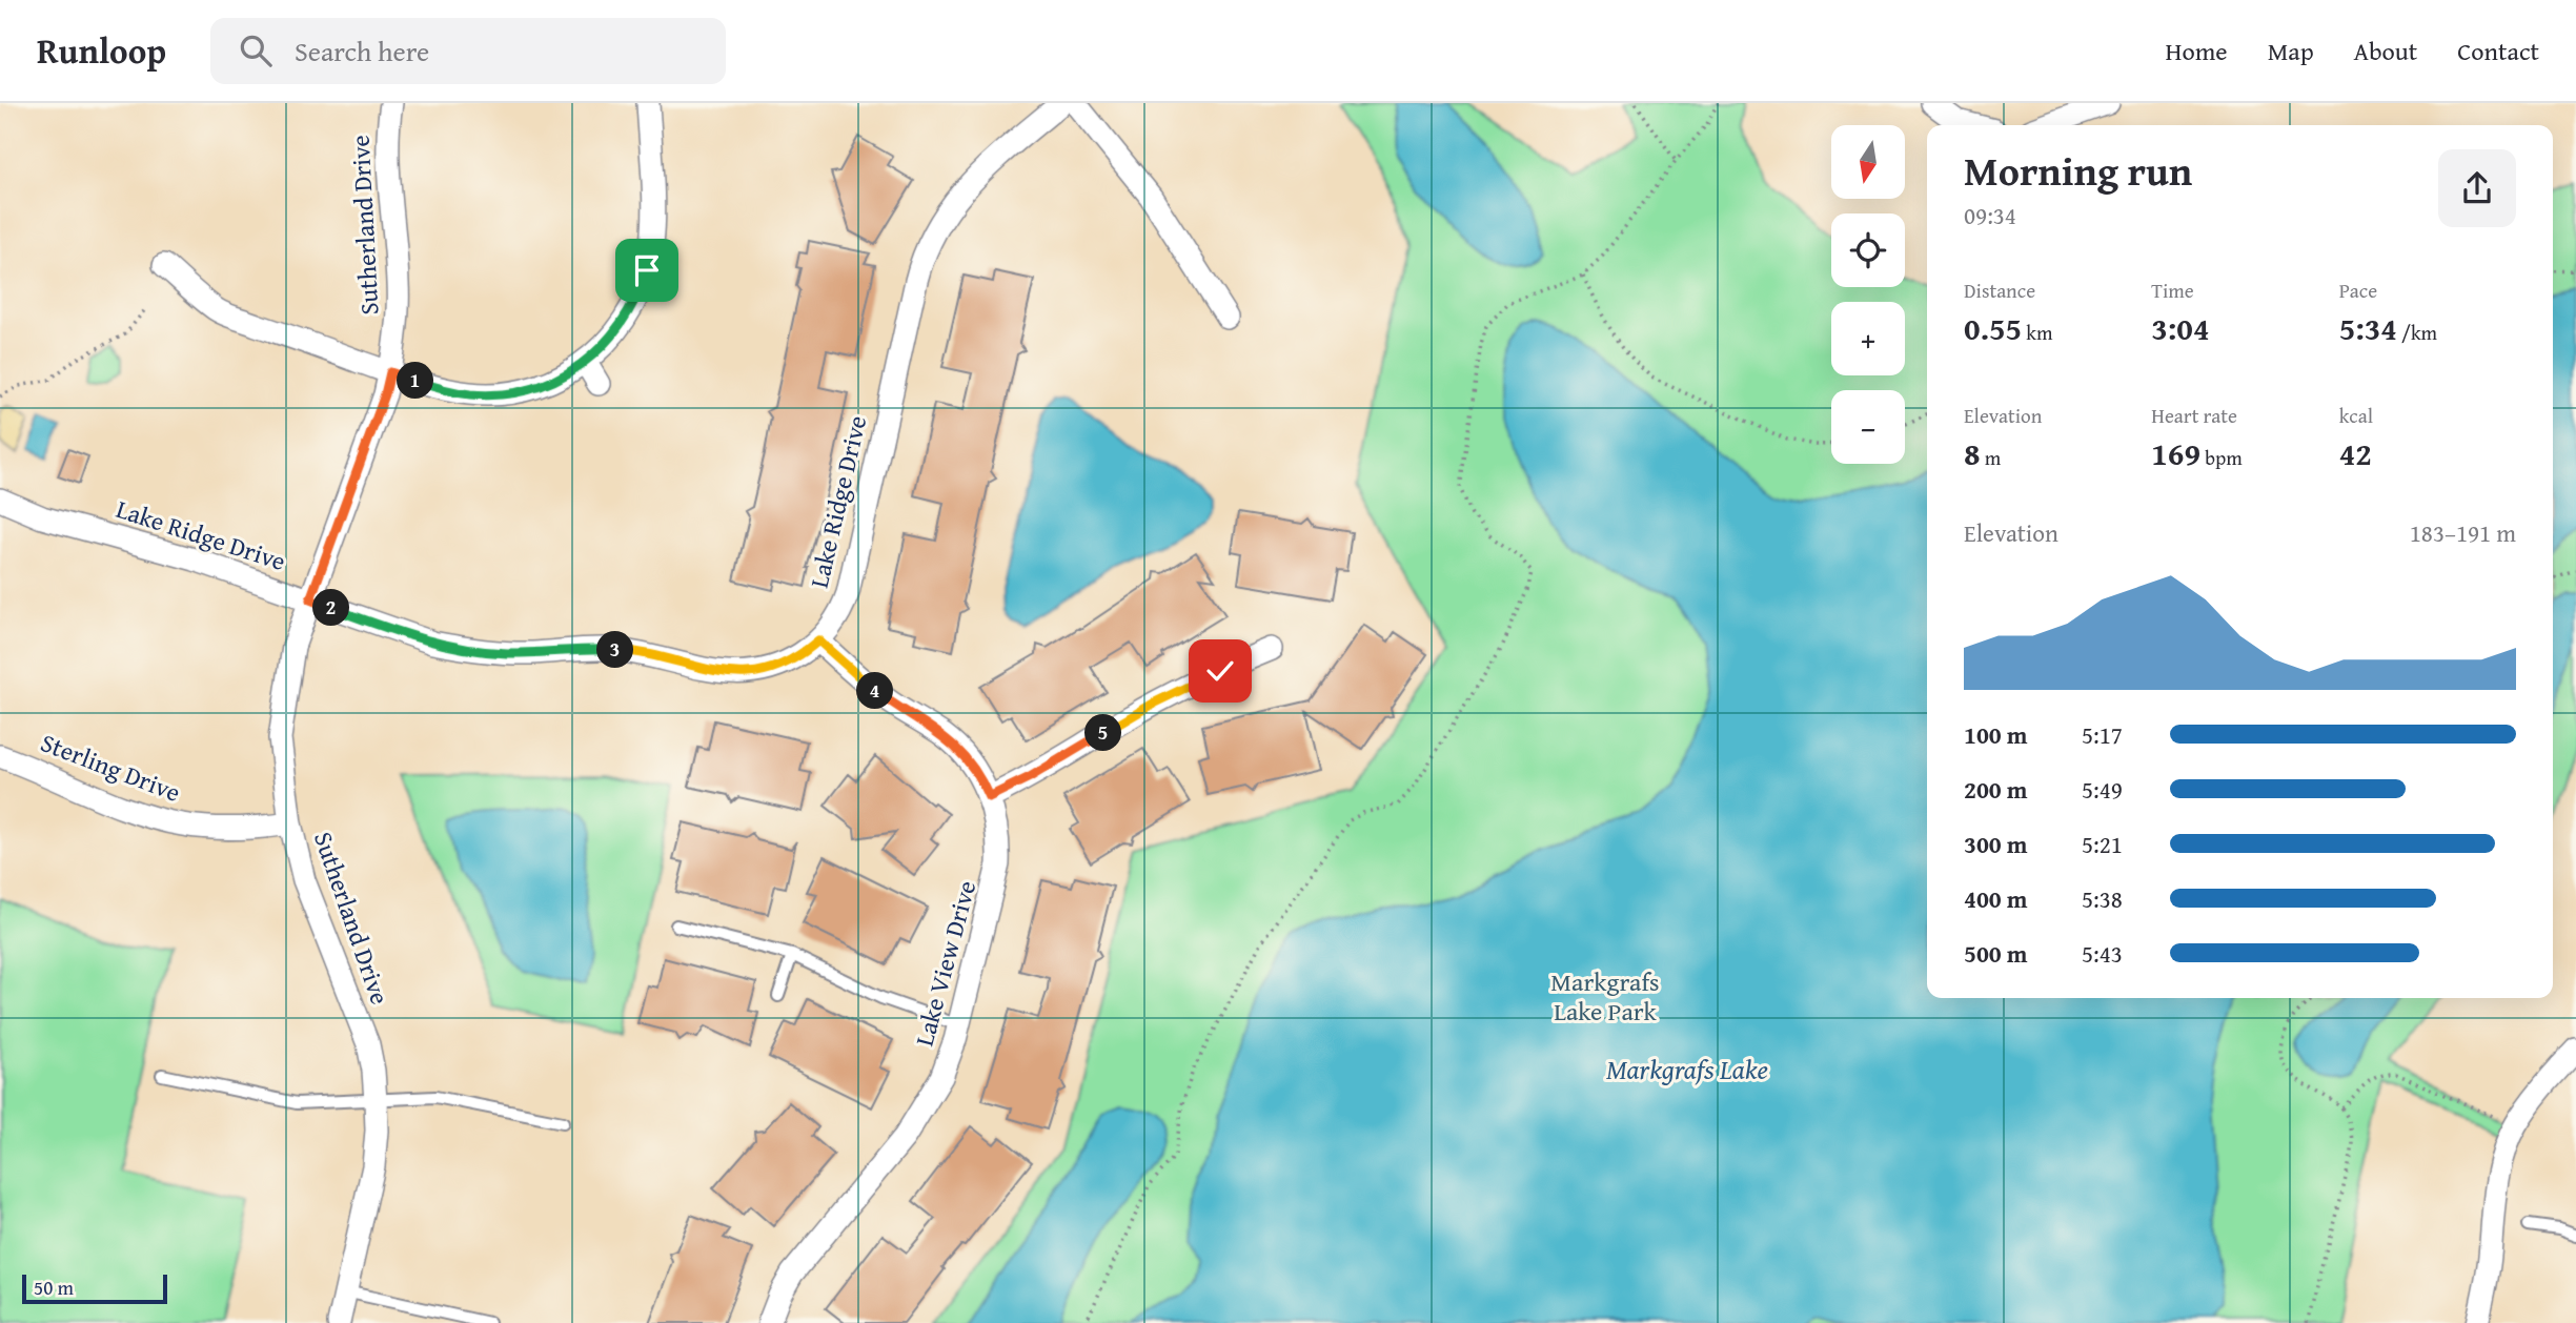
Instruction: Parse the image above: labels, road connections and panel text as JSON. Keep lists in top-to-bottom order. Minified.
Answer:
{"streets":{"street":["Sutherland Drive","Lake Ridge Drive","Sterling Drive","Lake View Drive"]},"crossings":[["Sutherland Drive","Lake Ridge Drive"],["Sutherland Drive","Sterling Drive"],["Lake Ridge Drive","Lake View Drive"]],"water":["Markgrafs Lake"],"parks":["Markgrafs Lake Park"],"scale_bar":"50 m","north":"bottom","page":{"header":"Runloop","search":"Search here","nav":["Home","Map","About","Contact"],"map_buttons":["+","−"],"heading":["Morning run","09:34"],"stats":[["Distance","0.55 km"],["Time","3:04"],["Pace","5:34 /km"],["Elevation","8 m"],["Heart rate","169 bpm"],["kcal","42"]],"pins":["1","2","3","4","5"],"chart":["Elevation","183–191 m"],"list":[{"name":"100 m","note":"5:17"},{"name":"200 m","note":"5:49"},{"name":"300 m","note":"5:21"},{"name":"400 m","note":"5:38"},{"name":"500 m","note":"5:43"}],"scale":"50 m"}}
